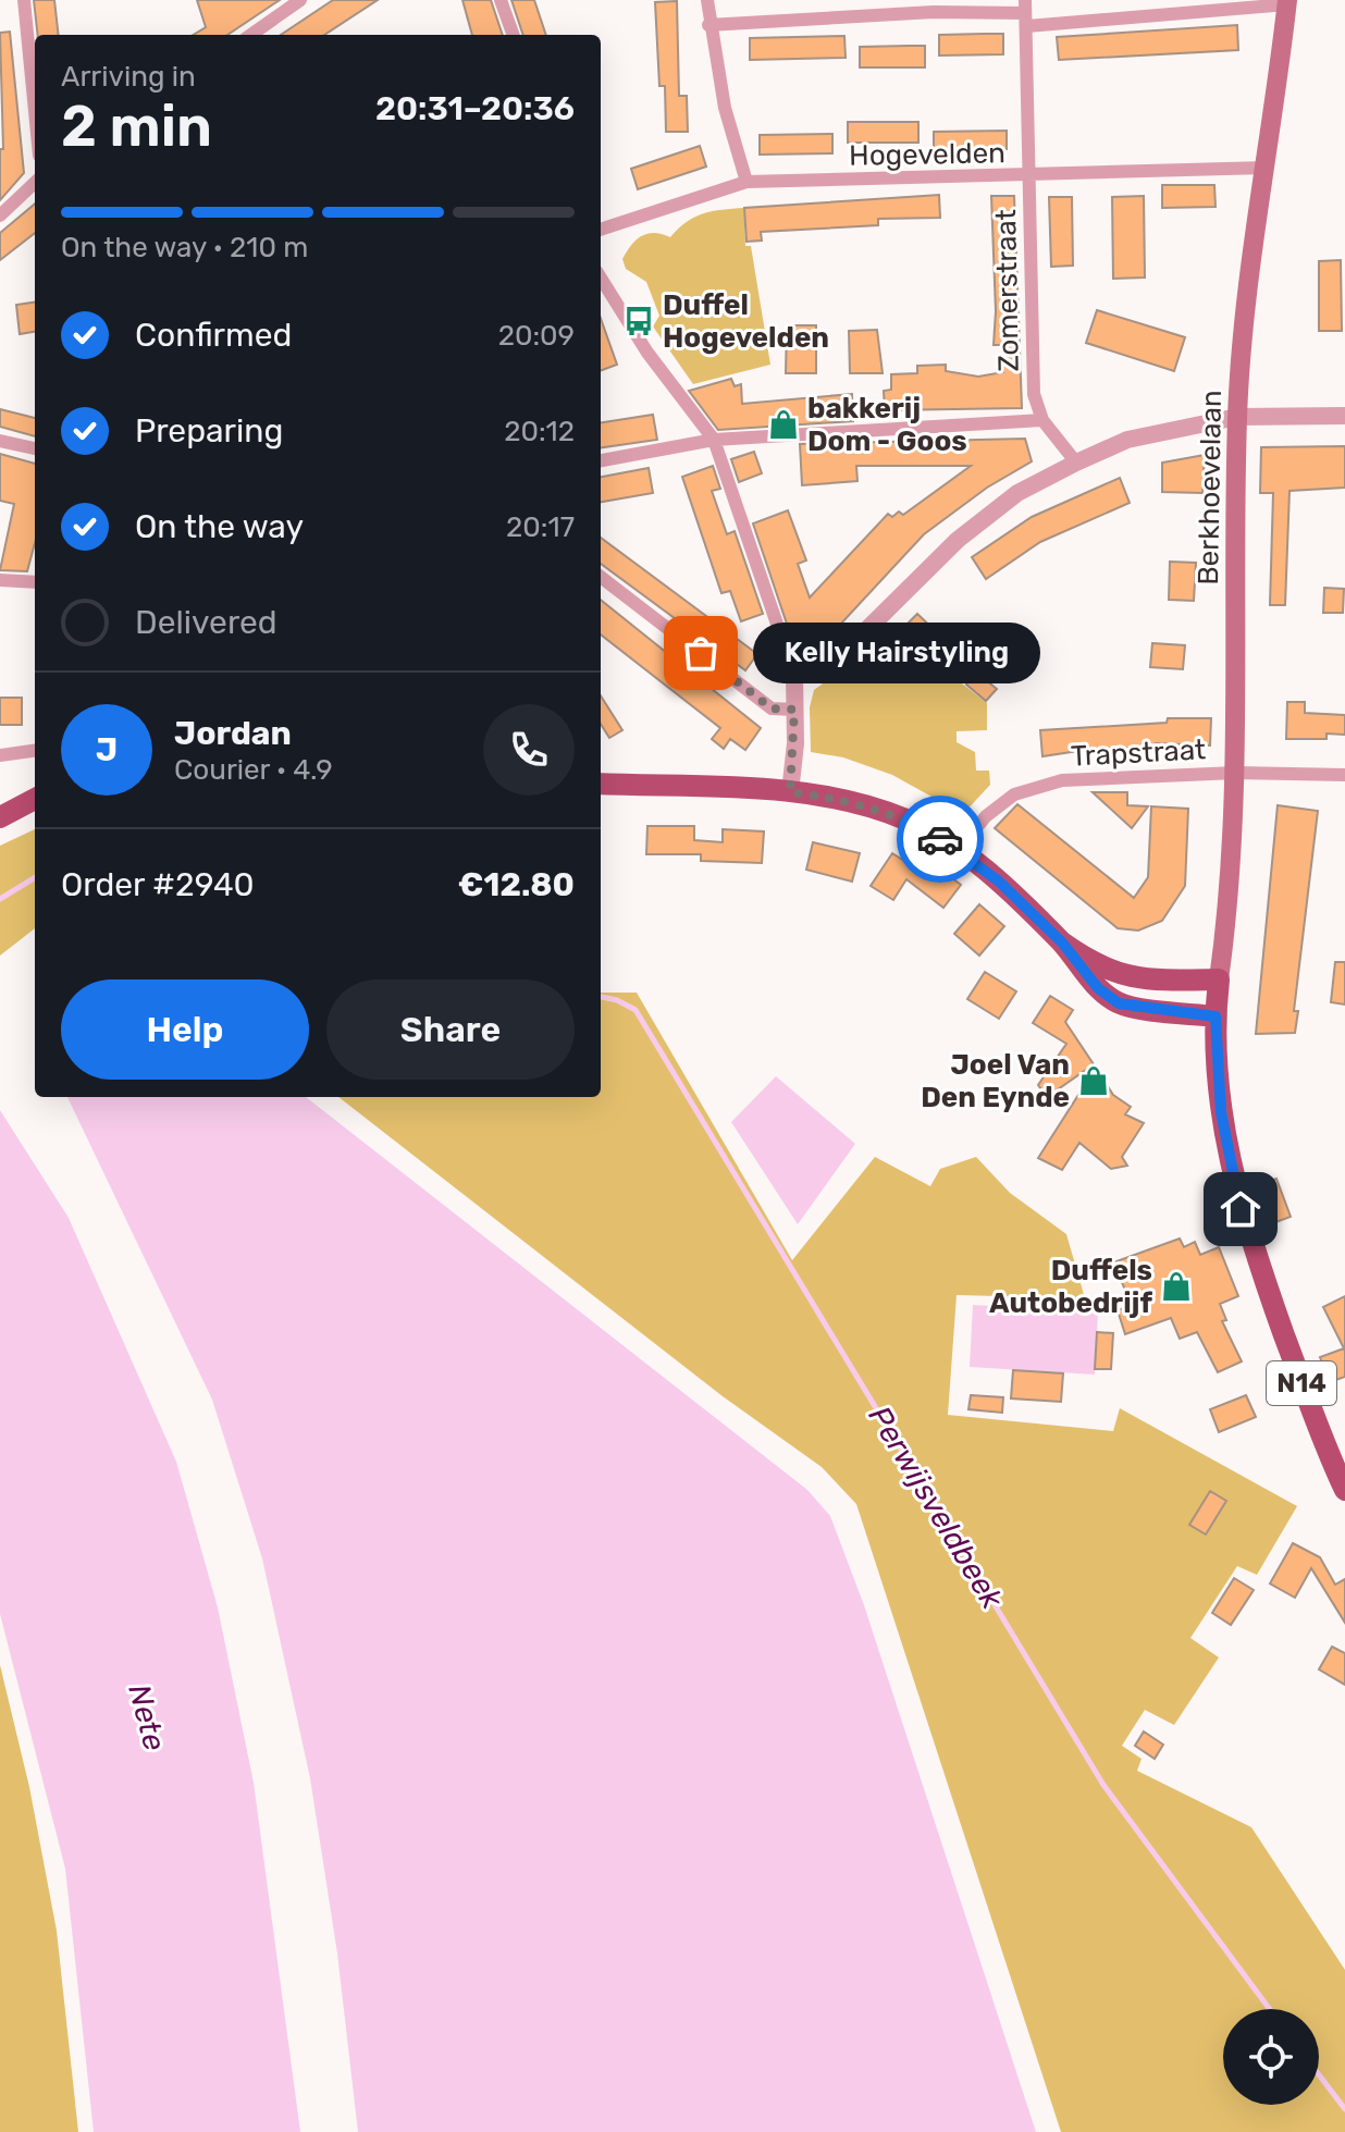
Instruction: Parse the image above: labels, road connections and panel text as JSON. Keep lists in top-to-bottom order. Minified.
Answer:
{"streets":{"main road":["Berkhoevelaan","N14"],"street":["Hogevelden","Zomerstraat","Trapstraat"]},"crossings":[["Hogevelden","Zomerstraat"],["Hogevelden","Berkhoevelaan"],["Berkhoevelaan","Trapstraat"],["Berkhoevelaan","N14"]],"water":["Perwijsveldbeek","Nete"],"places":{"bus stop":["Duffel Hogevelden"],"shop":["bakkerij Dom - Goos","Joel Van Den Eynde","Duffels Autobedrijf"],"other":["Kelly Hairstyling"]},"page":{"heading":["2 min","Arriving in","20:31–20:36"],"panel":["Jordan","Courier · 4.9","Order #2940","€12.80"],"bar":"On the way · 210 m","list":[["Confirmed","20:09"],["Preparing","20:12"],["On the way","20:17"],"Delivered"],"bubble":"Kelly Hairstyling","round":"J","buttons":["Help","Share"]}}
